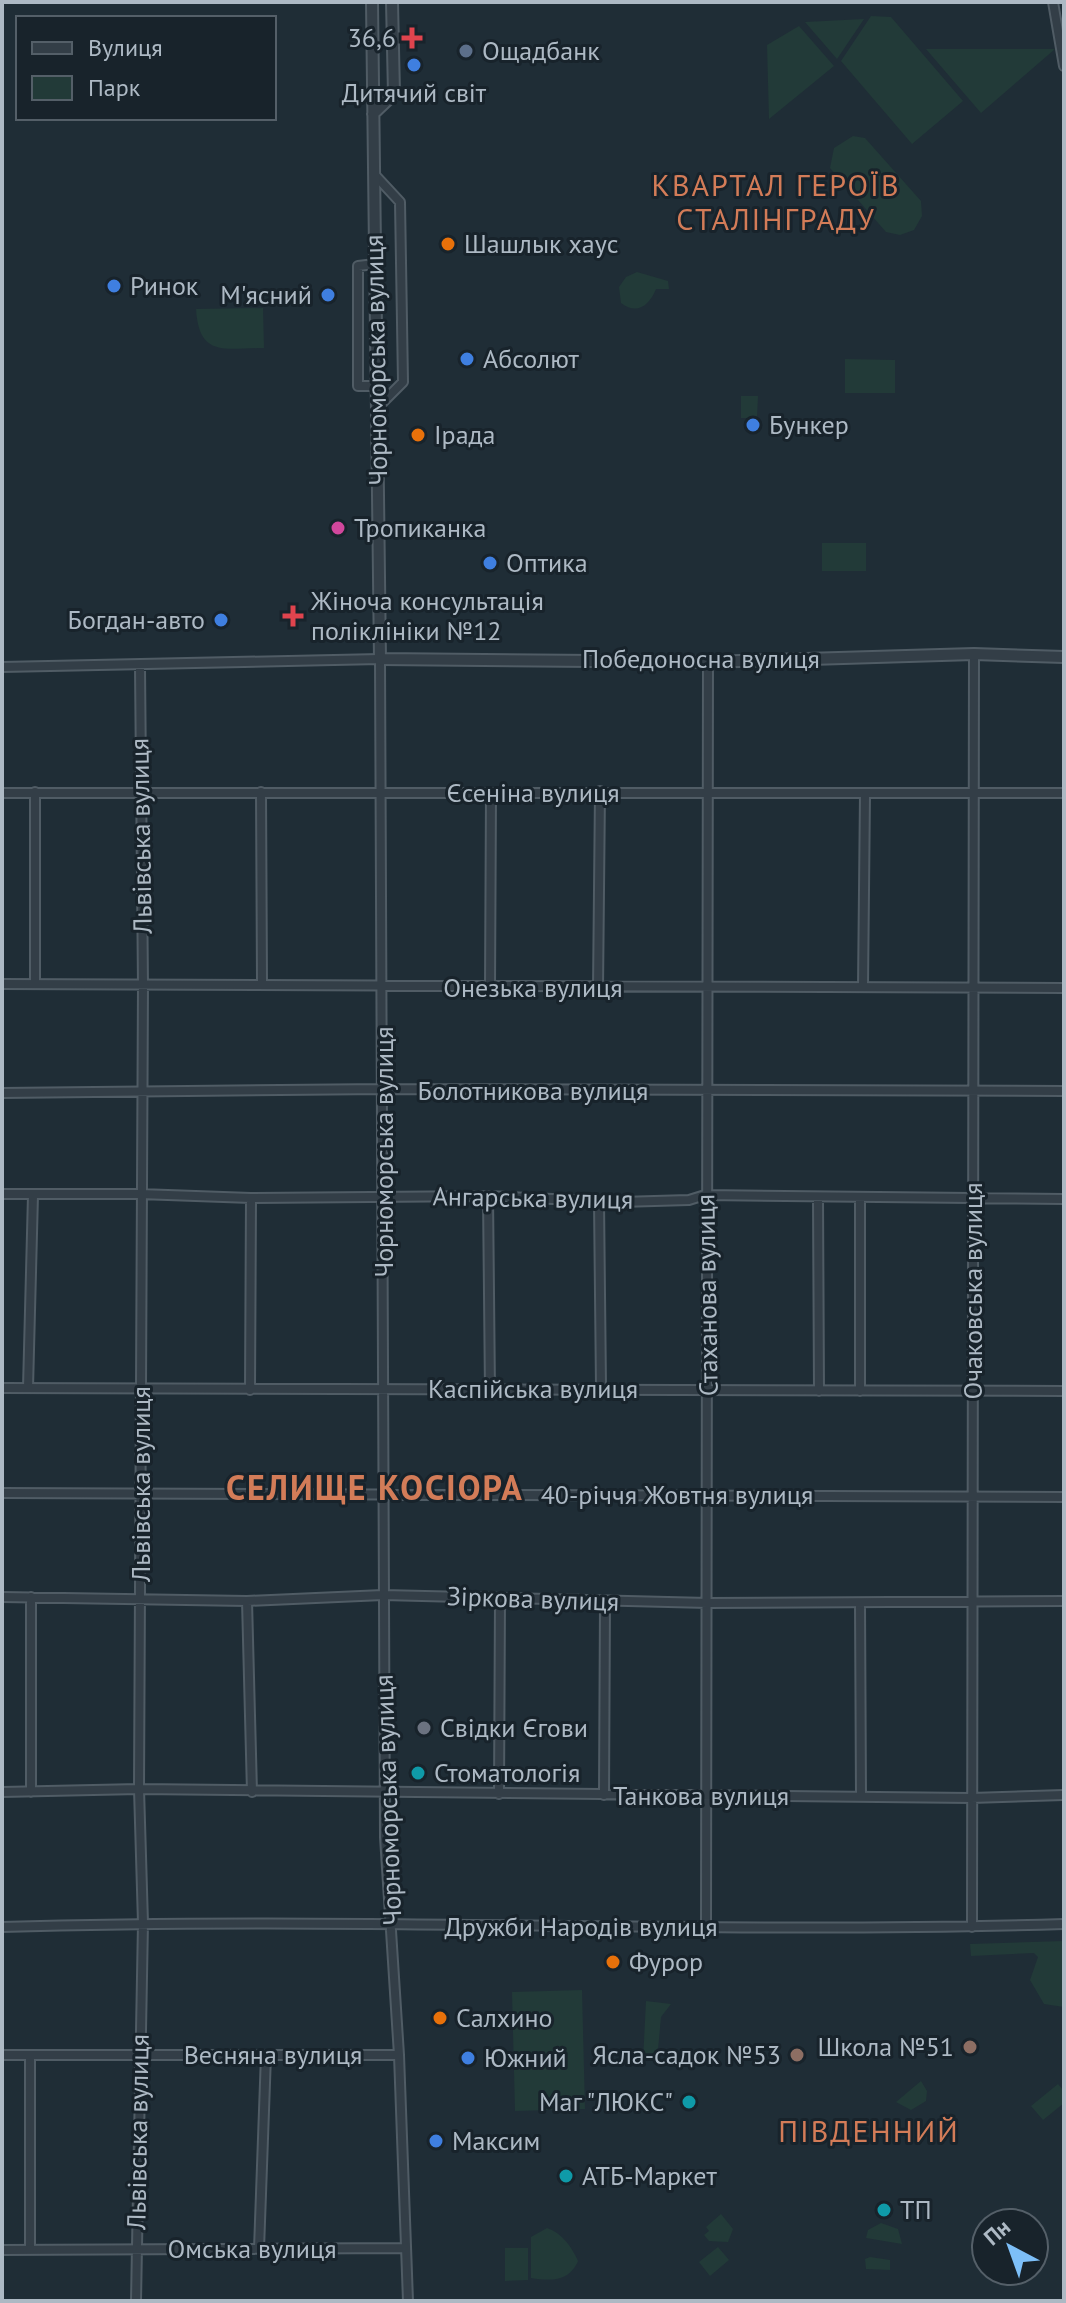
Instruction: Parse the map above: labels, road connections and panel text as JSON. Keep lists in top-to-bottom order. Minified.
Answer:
{"streets":{"street":["Чорноморська вулиця","Победоносна вулиця","Єсеніна вулиця","Львівська вулиця","Онезька вулиця","Болотникова вулиця","Ангарська вулиця","Очаковська вулиця","Стаханова вулиця","Каспійська вулиця","40-річчя Жовтня вулиця","Зіркова вулиця","Танкова вулиця","Дружби Народів вулиця","Весняна вулиця","Омська вулиця"]},"crossings":[["Чорноморська вулиця","Победоносна вулиця"],["Чорноморська вулиця","Єсеніна вулиця"],["Чорноморська вулиця","Онезька вулиця"],["Чорноморська вулиця","Болотникова вулиця"],["Чорноморська вулиця","Ангарська вулиця"],["Чорноморська вулиця","Каспійська вулиця"],["Чорноморська вулиця","40-річчя Жовтня вулиця"],["Чорноморська вулиця","Зіркова вулиця"],["Чорноморська вулиця","Танкова вулиця"],["Чорноморська вулиця","Дружби Народів вулиця"],["Чорноморська вулиця","Весняна вулиця"],["Чорноморська вулиця","Омська вулиця"],["Победоносна вулиця","Львівська вулиця"],["Победоносна вулиця","Очаковська вулиця"],["Победоносна вулиця","Стаханова вулиця"],["Єсеніна вулиця","Львівська вулиця"],["Єсеніна вулиця","Очаковська вулиця"],["Єсеніна вулиця","Стаханова вулиця"],["Львівська вулиця","Онезька вулиця"],["Львівська вулиця","Болотникова вулиця"],["Львівська вулиця","Ангарська вулиця"],["Львівська вулиця","Каспійська вулиця"],["Львівська вулиця","40-річчя Жовтня вулиця"],["Львівська вулиця","Зіркова вулиця"],["Львівська вулиця","Танкова вулиця"],["Львівська вулиця","Дружби Народів вулиця"],["Львівська вулиця","Весняна вулиця"],["Львівська вулиця","Омська вулиця"],["Онезька вулиця","Очаковська вулиця"],["Онезька вулиця","Стаханова вулиця"],["Болотникова вулиця","Очаковська вулиця"],["Болотникова вулиця","Стаханова вулиця"],["Ангарська вулиця","Очаковська вулиця"],["Ангарська вулиця","Стаханова вулиця"],["Очаковська вулиця","Каспійська вулиця"],["Очаковська вулиця","40-річчя Жовтня вулиця"],["Очаковська вулиця","Зіркова вулиця"],["Очаковська вулиця","Танкова вулиця"],["Очаковська вулиця","Дружби Народів вулиця"],["Стаханова вулиця","Каспійська вулиця"],["Стаханова вулиця","40-річчя Жовтня вулиця"],["Стаханова вулиця","Зіркова вулиця"],["Стаханова вулиця","Танкова вулиця"],["Стаханова вулиця","Дружби Народів вулиця"]],"districts":["КВАРТАЛ ГЕРОЇВ СТАЛІНГРАДУ","СЕЛИЩЕ КОСІОРА","ПІВДЕННИЙ"],"places":{"health":["36,6","Жіноча консультація поліклініки №12"],"other":["Ощадбанк","Дитячий світ","Шашлык хаус","Ринок","М'ясний","Абсолют","Бункер","Ірада","Тропиканка","Оптика","Богдан-авто","Свідки Єгови","Стоматологія","Фурор","Салхино","Школа №51","Ясла-садок №53","Южний","Маг \"ЛЮКС\"","Максим","АТБ-Маркет","ТП"]},"legend":["Вулиця","Парк"],"north":"top left"}
